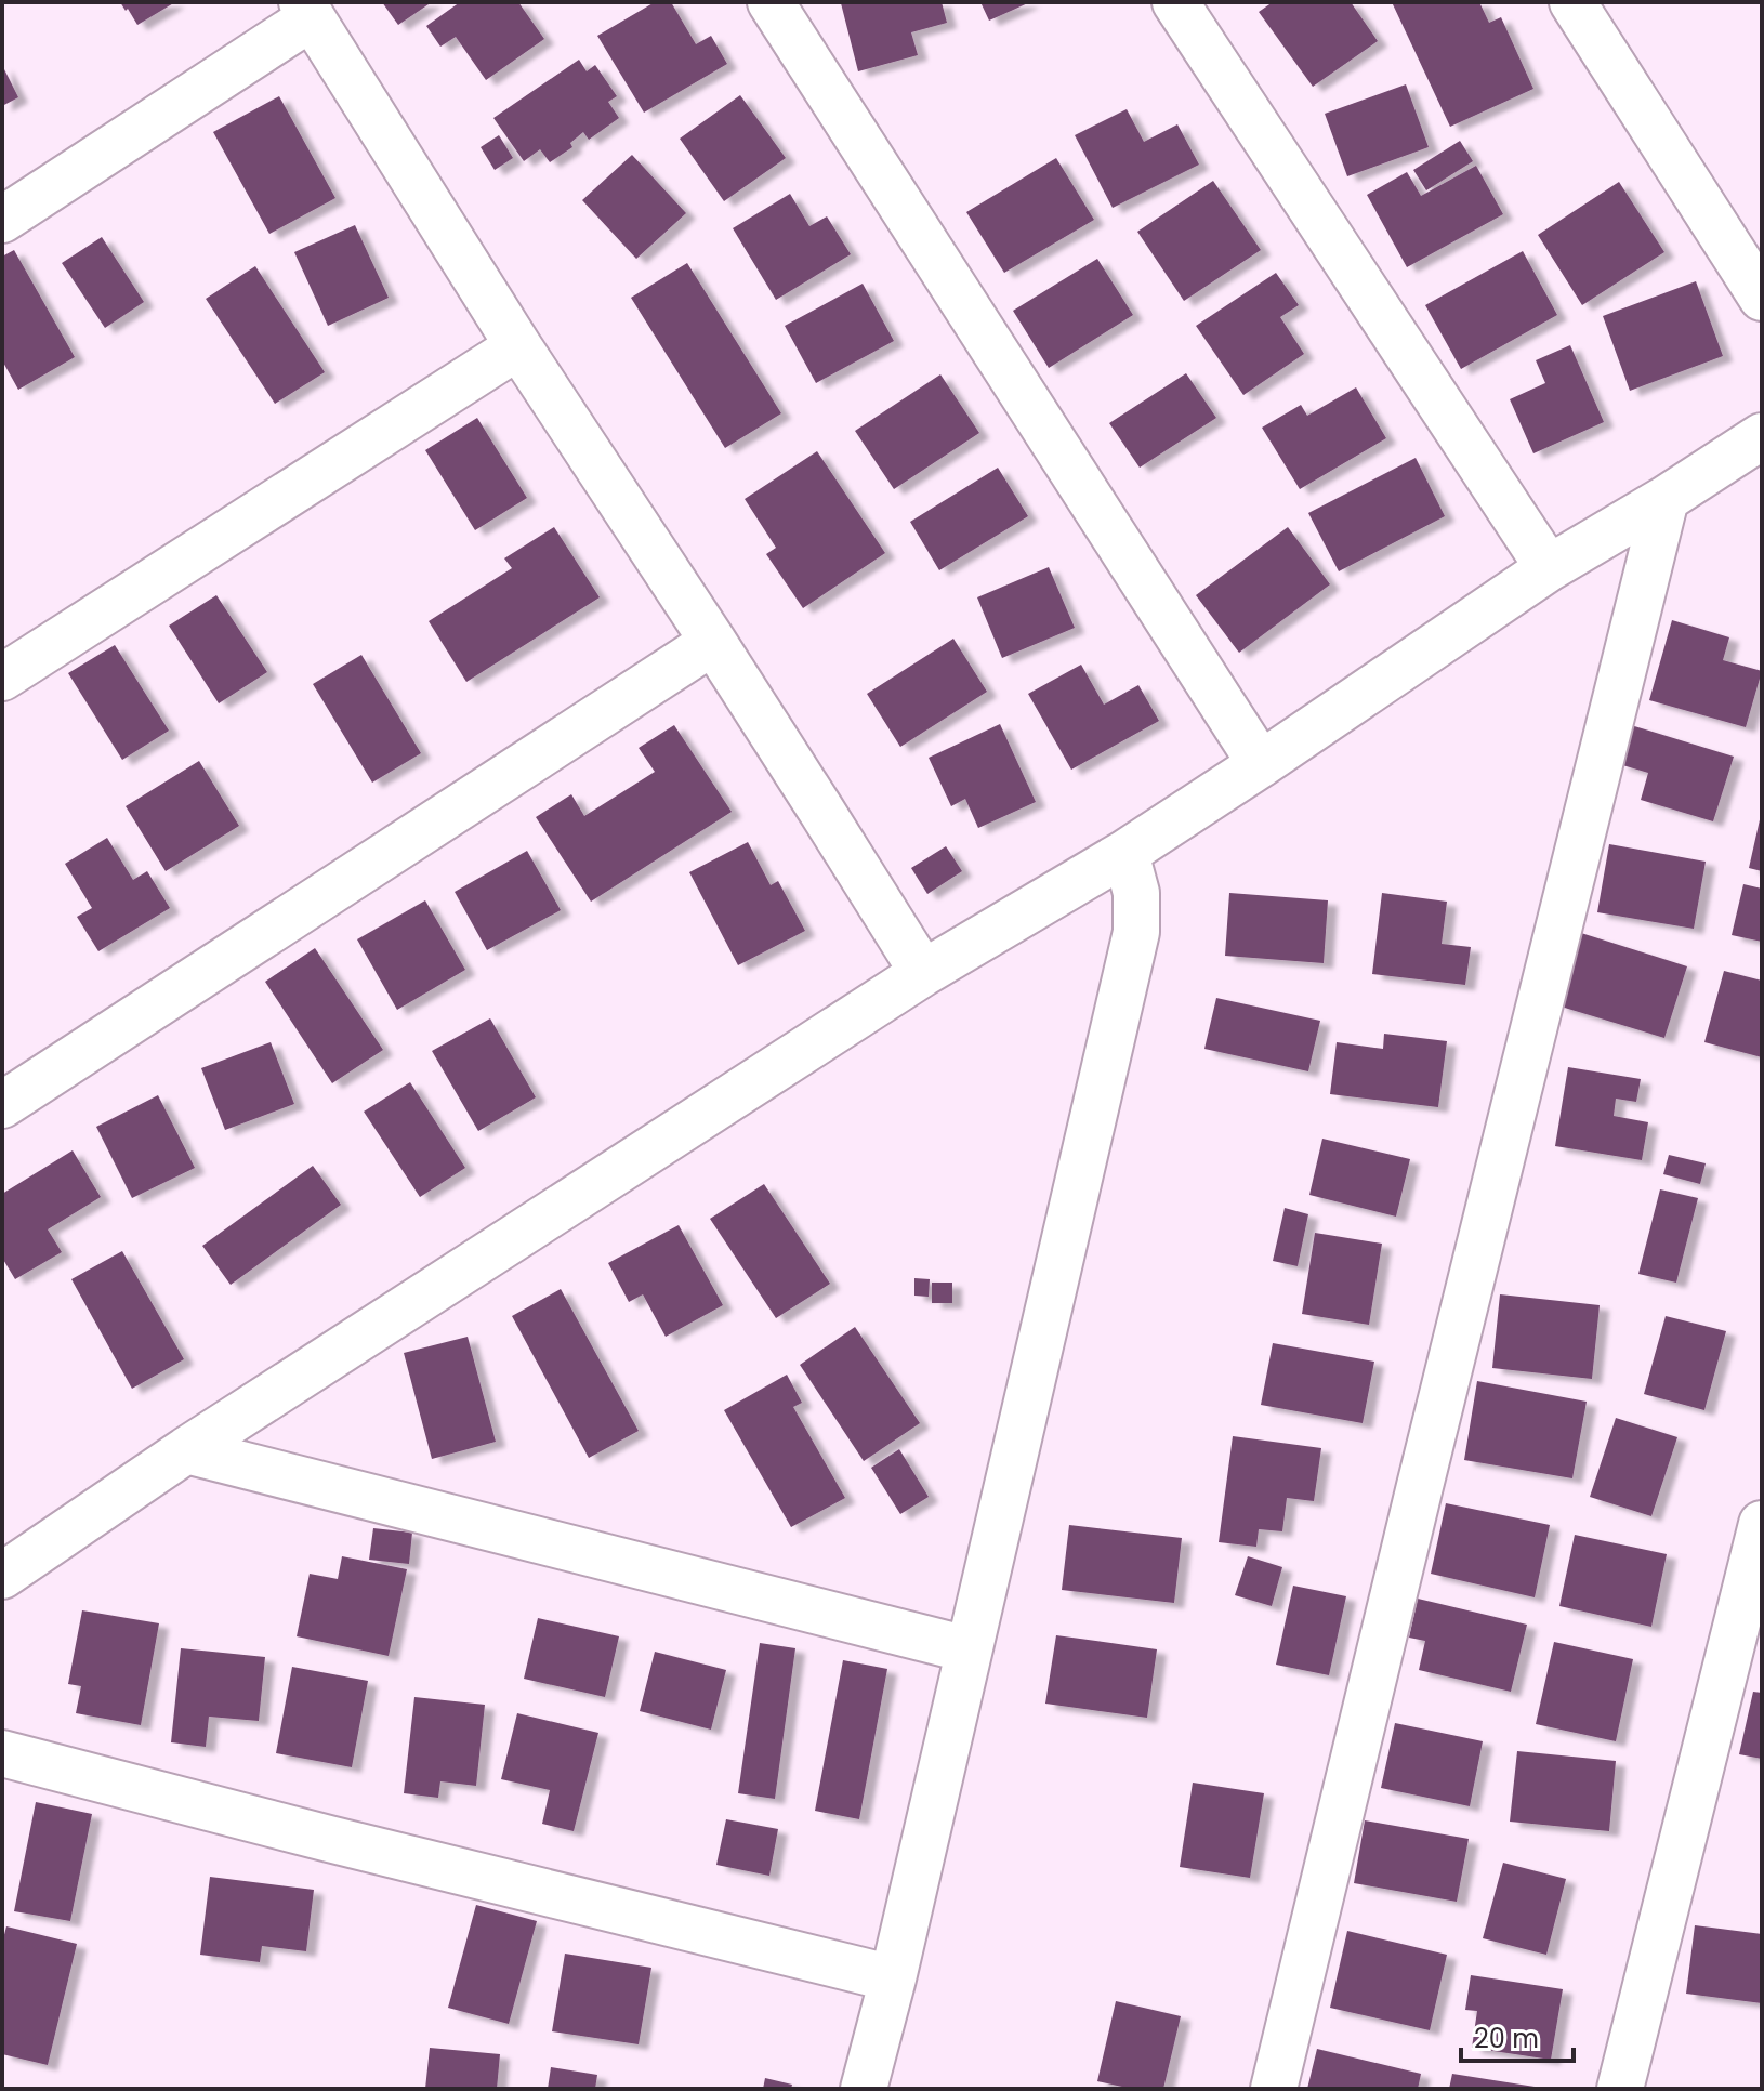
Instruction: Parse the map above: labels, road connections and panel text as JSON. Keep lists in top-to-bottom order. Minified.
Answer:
{"scale_bar":"20 m"}
